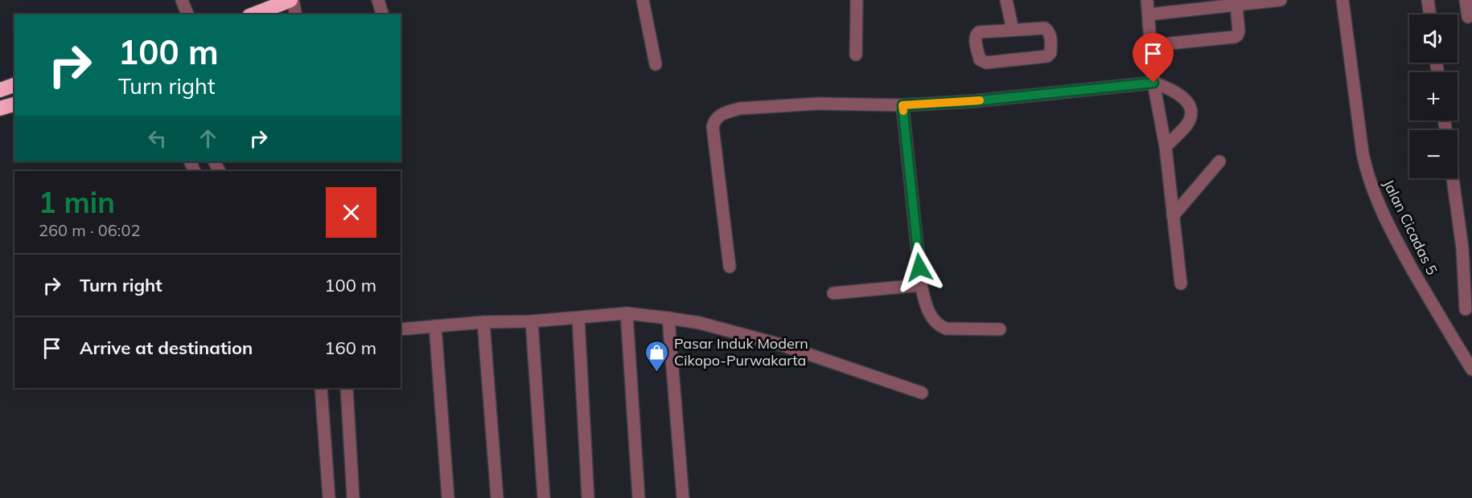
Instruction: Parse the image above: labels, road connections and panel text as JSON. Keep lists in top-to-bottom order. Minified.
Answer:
{"streets":{"street":["Jalan Cicadas 5"]},"places":{"shop":["Pasar Induk Modern Cikopo-Purwakarta"]},"page":{"map_buttons":["+","−"],"turn":["100 m","Turn right"],"heading":["1 min","260 m · 06:02"],"list":[{"name":"Turn right","value":"100 m"},{"name":"Arrive at destination","value":"160 m"}]}}
